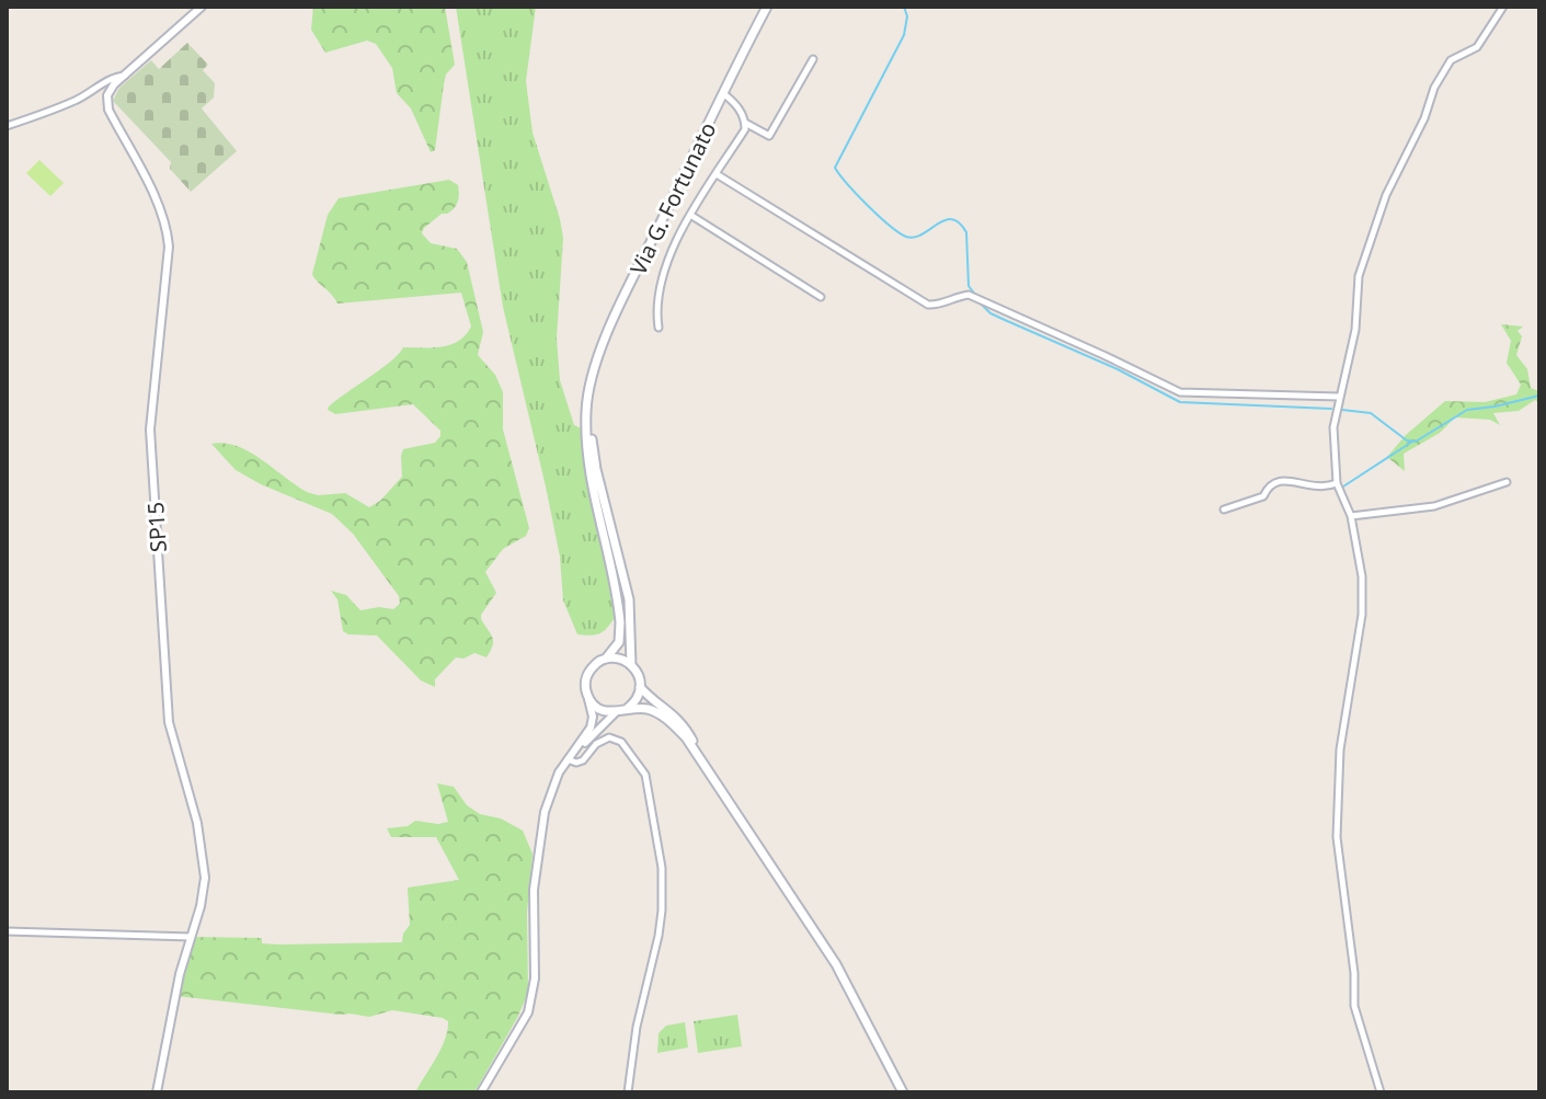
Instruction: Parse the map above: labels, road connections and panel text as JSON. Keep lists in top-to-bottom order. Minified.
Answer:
{"streets":{"main road":["Via G. Fortunato"],"street":["SP15"]}}
